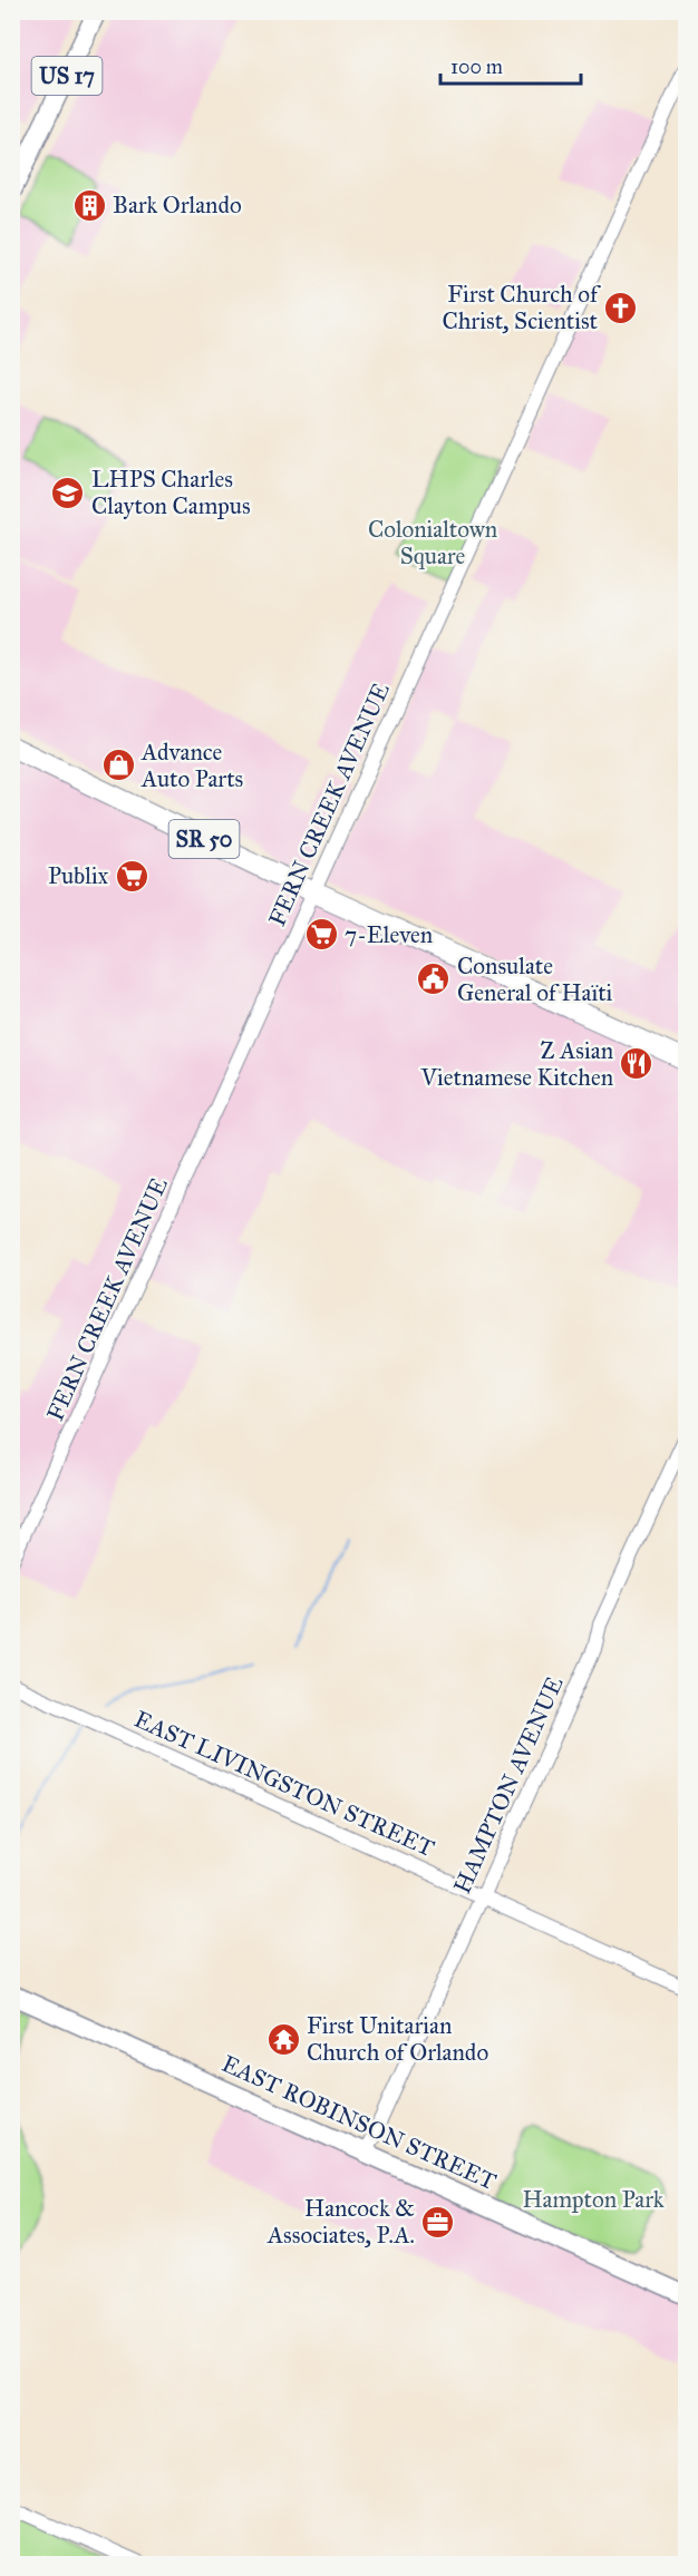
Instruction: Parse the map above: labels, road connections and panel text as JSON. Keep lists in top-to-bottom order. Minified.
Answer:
{"streets":{"highway":["SR 50"],"main road":["US 17","EAST ROBINSON STREET"],"street":["FERN CREEK AVENUE","EAST LIVINGSTON STREET","HAMPTON AVENUE"]},"crossings":[["FERN CREEK AVENUE","SR 50"],["EAST LIVINGSTON STREET","HAMPTON AVENUE"],["HAMPTON AVENUE","EAST ROBINSON STREET"]],"parks":["Colonialtown Square","Hampton Park"],"places":{"building":["Bark Orlando"],"church":["First Church of Christ, Scientist"],"school or university":["LHPS Charles Clayton Campus"],"shop":["Advance Auto Parts"],"supermarket":["Publix","7-Eleven"],"public building":["Consulate General of Haïti"],"restaurant":["Z Asian Vietnamese Kitchen"],"temple":["First Unitarian Church of Orlando"],"office":["Hancock & Associates, P.A."]},"scale_bar":"100 m"}
